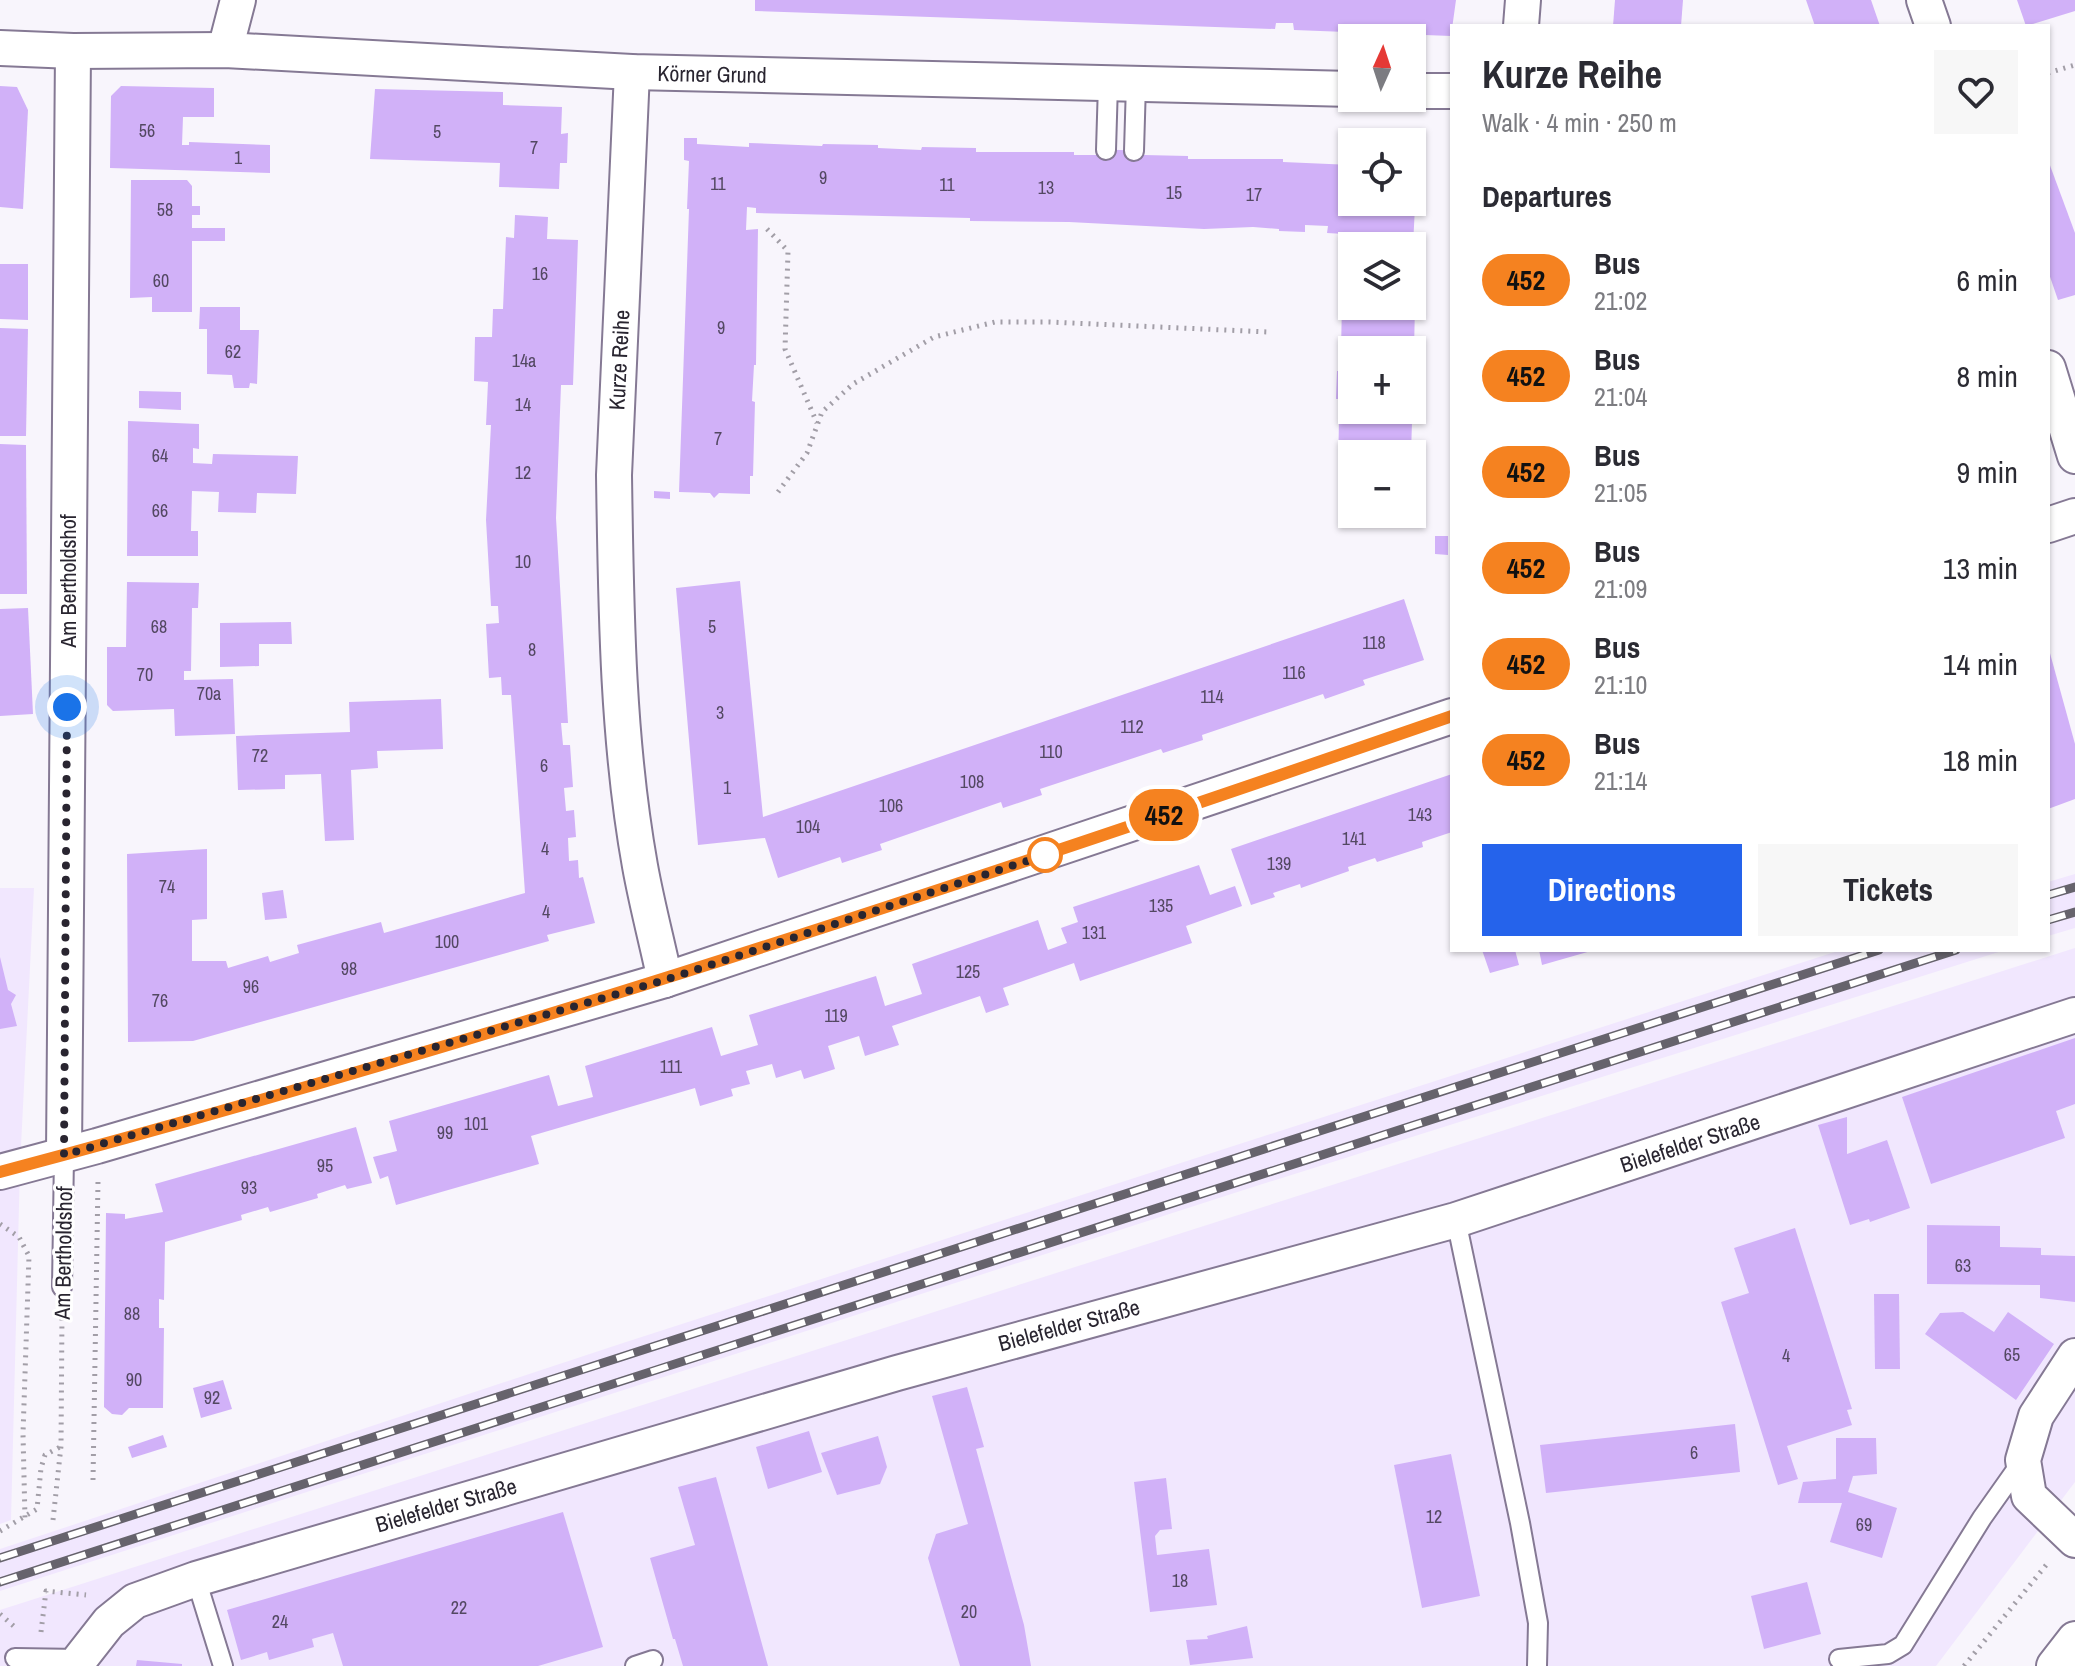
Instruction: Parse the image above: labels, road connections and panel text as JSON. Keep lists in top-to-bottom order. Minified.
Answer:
{"streets":{"street":["Körner Grund","Kurze Reihe","Am Bertholdshof","Bielefelder Straße"]},"crossings":[["Körner Grund","Kurze Reihe"],["Körner Grund","Am Bertholdshof"]],"lines":["bus line 452"],"house_numbers":["56","5","7","1","9","11","11","13","15","17","58","16","60","9","62","14a","14","7","64","12","66","10","68","5","118","8","116","70","70a","114","3","112","110","72","6","108","1","106","143","104","141","4","139","74","135","4","131","100","98","125","96","76","119","111","101","99","95","93","63","88","65","4","90","92","6","12","69","18","22","20","24"],"north":"top","page":{"on_map":"452","map_buttons":["+","−"],"heading":[["Kurze Reihe","Walk · 4 min · 250 m"],"Departures"],"list":[{"mark":"452","name":"Bus","note":"21:02","value":"6 min"},{"mark":"452","name":"Bus","note":"21:04","value":"8 min"},{"mark":"452","name":"Bus","note":"21:05","value":"9 min"},{"mark":"452","name":"Bus","note":"21:09","value":"13 min"},{"mark":"452","name":"Bus","note":"21:10","value":"14 min"},{"mark":"452","name":"Bus","note":"21:14","value":"18 min"}],"buttons":["Directions","Tickets"]}}
